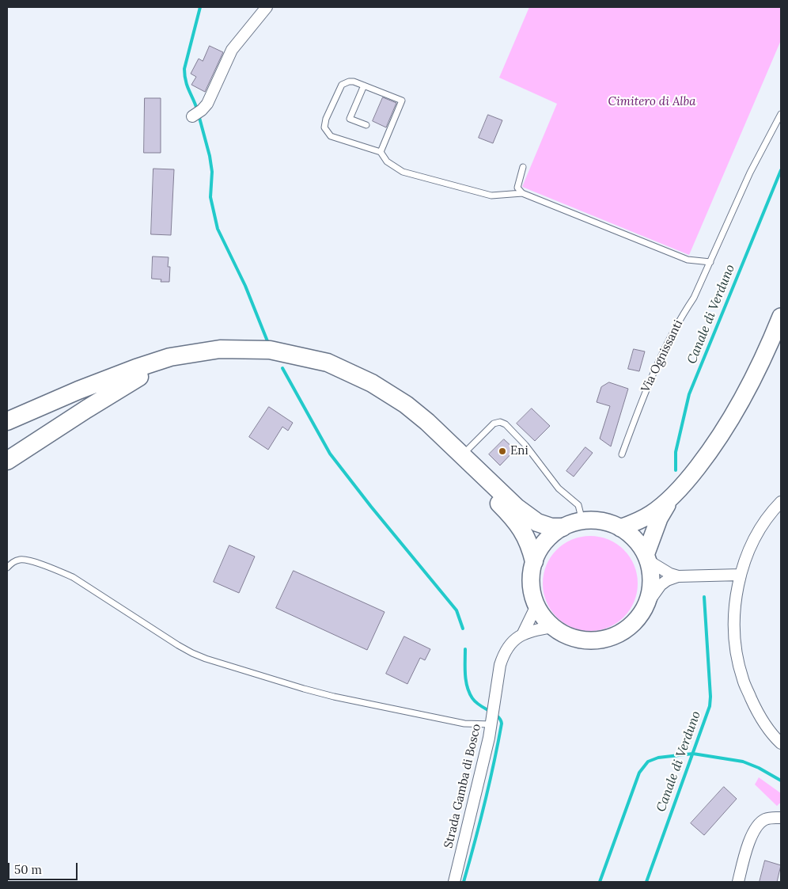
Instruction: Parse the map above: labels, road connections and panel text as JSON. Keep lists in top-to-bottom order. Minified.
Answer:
{"streets":{"street":["Strada Gamba di Bosco"],"lane":["Via Ognissanti"]},"water":["Canale di Verduno"],"parks":["Cimitero di Alba"],"places":["Eni"],"scale_bar":"50 m"}
